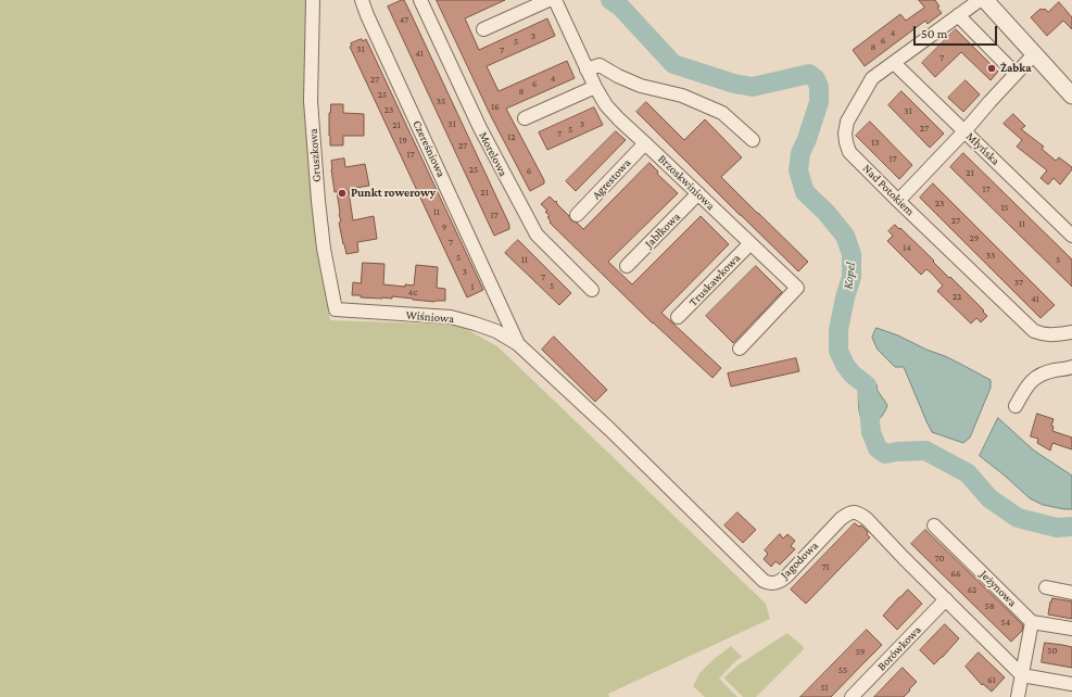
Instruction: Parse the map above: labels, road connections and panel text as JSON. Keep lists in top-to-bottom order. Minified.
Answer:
{"streets":{"street":["Czereśniowa","Młyńska","Morelowa","Gruszkowa","Agrestowa","Brzoskwiniowa","Nad Potokiem","Jabłkowa","Truskawkowa","Wiśniowa","Jagodowa","Jeżynowa","Borówkowa"]},"crossings":[["Czereśniowa","Wiśniowa"],["Czereśniowa","Jagodowa"],["Młyńska","Nad Potokiem"],["Gruszkowa","Wiśniowa"],["Agrestowa","Brzoskwiniowa"],["Brzoskwiniowa","Jabłkowa"],["Brzoskwiniowa","Truskawkowa"],["Wiśniowa","Jagodowa"],["Jagodowa","Borówkowa"]],"water":["Kopel"],"places":["Żabka","Punkt rowerowy"],"house_numbers":["47","4","3","6","5","8","31","7","41","7","4","27","6","8","25","35","16","23","31","31","3","21","27","5","7","12","19","13","27","17","17","25","6","21","17","21","23","15","11","17","27","11","9","29","7","14","33","5","11","5","3","7","37","5","1","4c","22","41","70","71","66","62","58","54","50","59","55","61","51"],"scale_bar":"50 m"}
